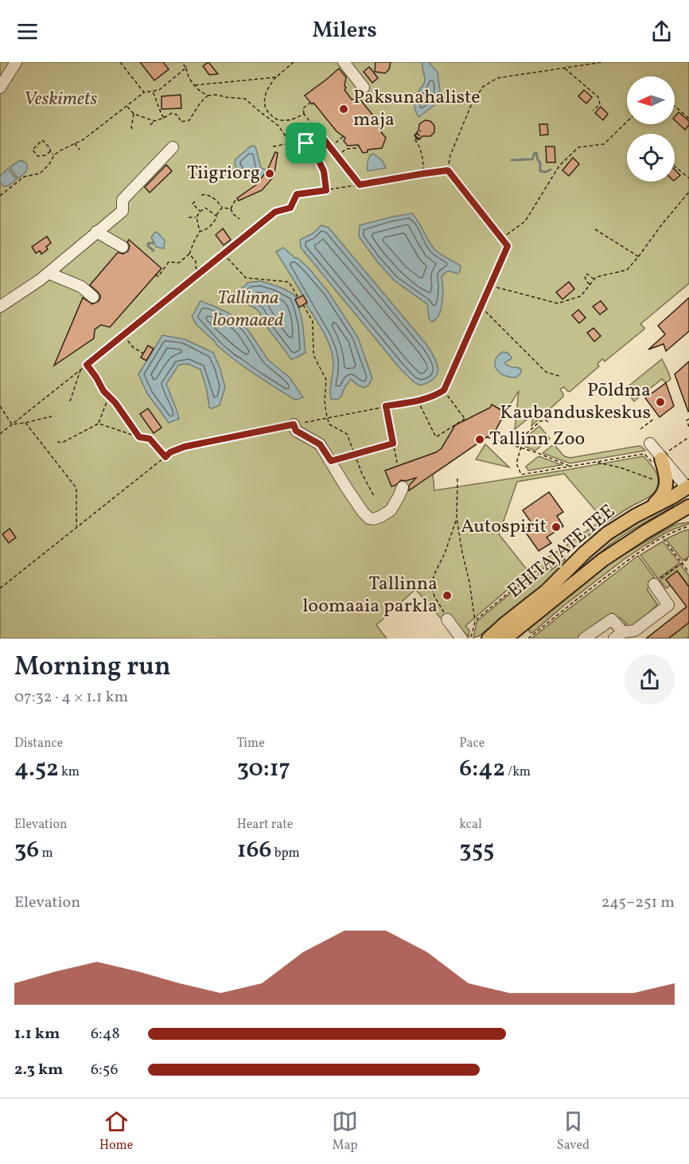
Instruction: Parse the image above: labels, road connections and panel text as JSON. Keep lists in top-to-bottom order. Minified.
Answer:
{"streets":{"main road":["EHITAJATE TEE"]},"parks":["Veskimets","Tallinna loomaaed"],"places":["Paksunahaliste maja","Tiigriorg","Põldma Kaubanduskeskus","Tallinn Zoo","Autospirit","Tallinna loomaaia parkla"],"north":"left","page":{"header":"Milers","heading":["Morning run","07:32 · 4 × 1.1 km"],"stats":[["Distance","4.52 km"],["Time","30:17"],["Pace","6:42 /km"],["Elevation","36 m"],["Heart rate","166 bpm"],["kcal","355"]],"chart":["Elevation","245–251 m"],"list":[{"name":"1.1 km","note":"6:48"},{"name":"2.3 km","note":"6:56"}],"tabs":["Home","Map","Saved"]}}
